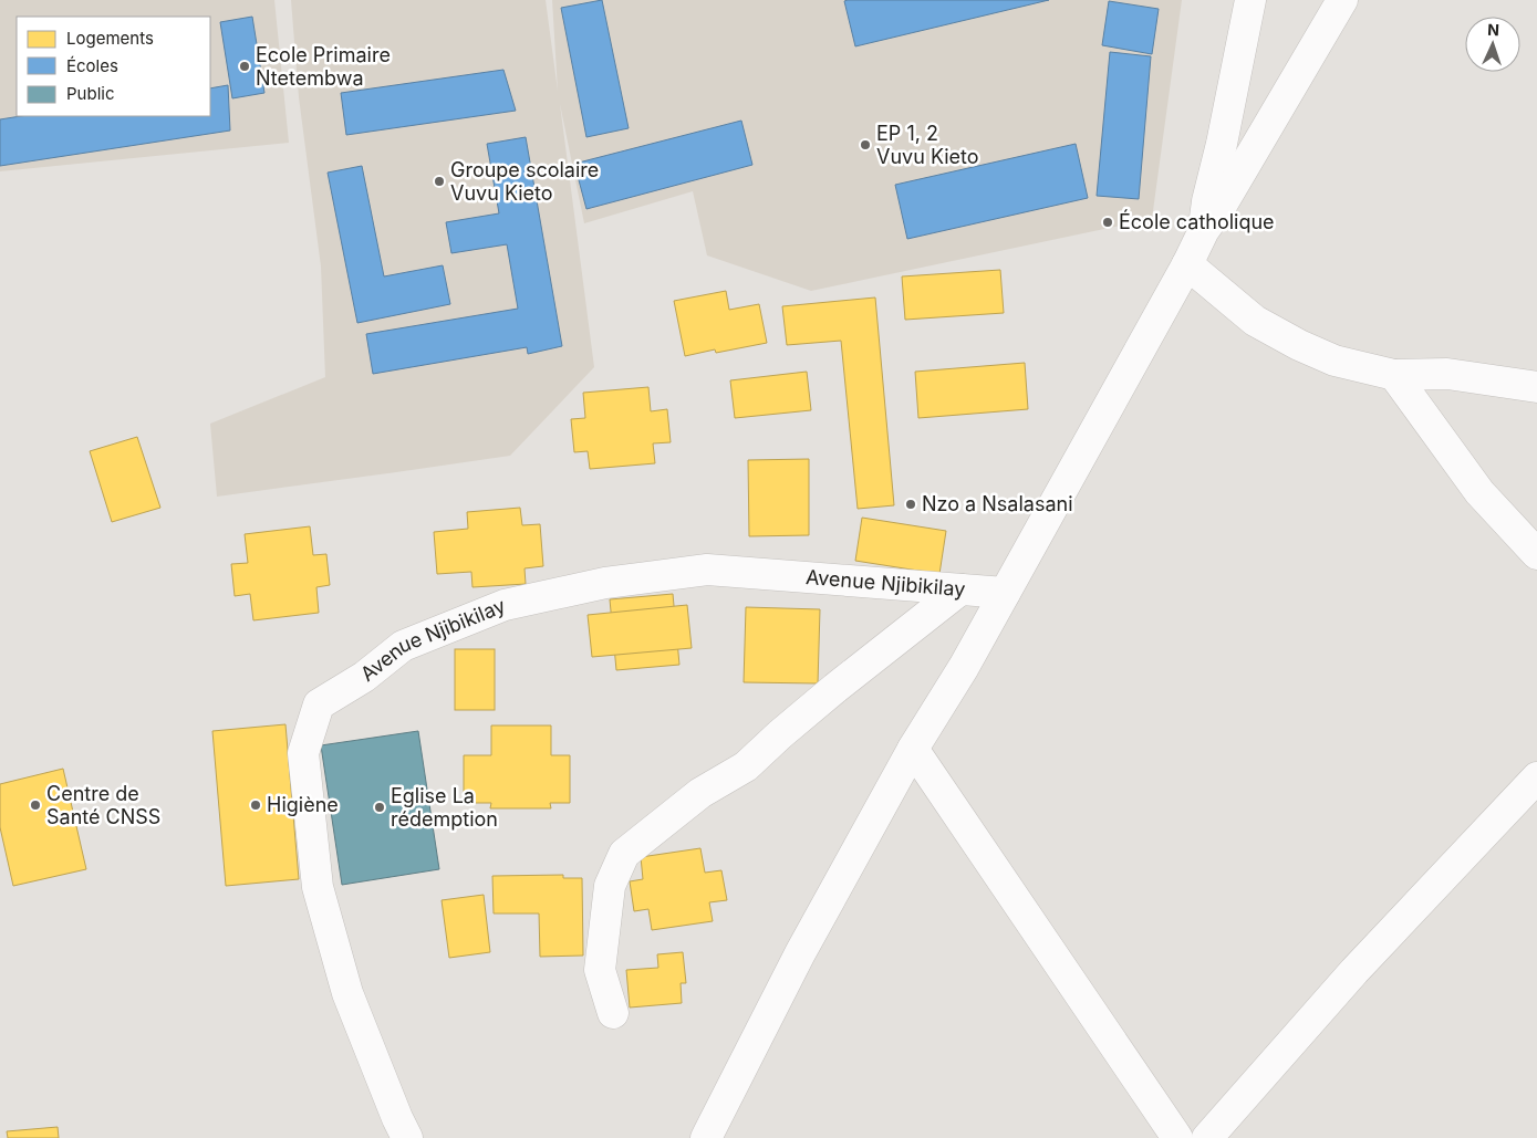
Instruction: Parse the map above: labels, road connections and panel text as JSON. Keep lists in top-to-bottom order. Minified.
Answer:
{"streets":{"street":["Avenue Njibikilay"]},"places":["Ecole Primaire Ntetembwa","EP 1, 2 Vuvu Kieto","Groupe scolaire Vuvu Kieto","École catholique","Nzo a Nsalasani","Centre de Santé CNSS","Higiène","Eglise La rédemption"],"legend":["Logements","Écoles","Public"],"north":"top"}
